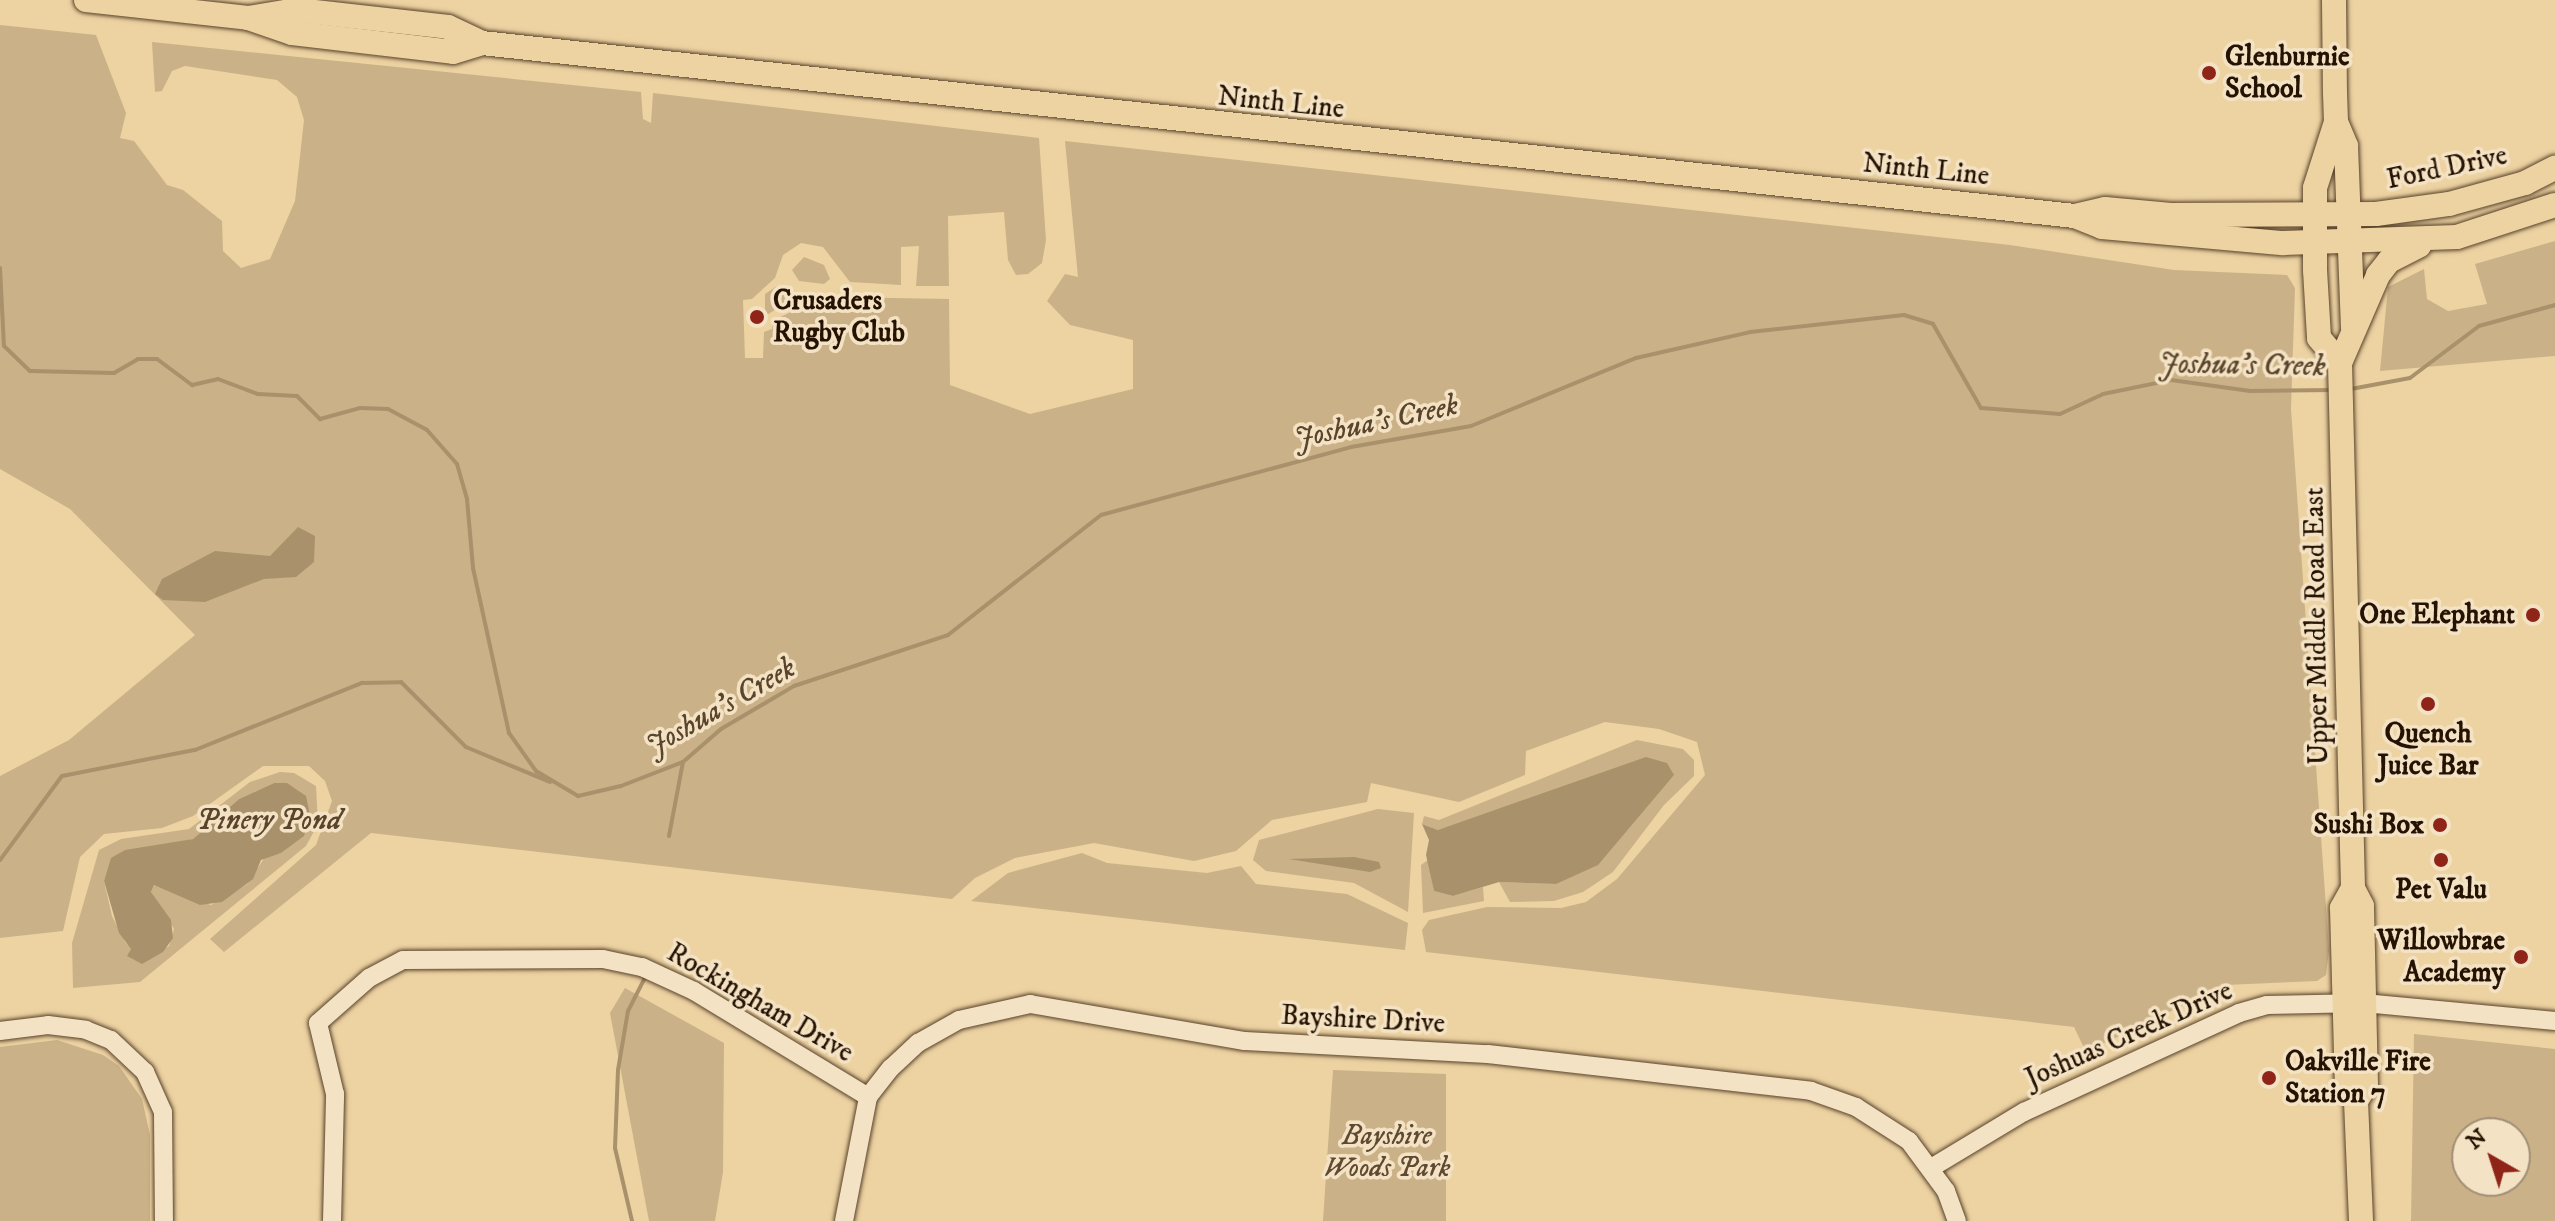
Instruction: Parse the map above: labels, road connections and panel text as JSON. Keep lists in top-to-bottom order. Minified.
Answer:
{"streets":{"main road":["Ninth Line","Ford Drive","Upper Middle Road East"],"street":["Rockingham Drive","Bayshire Drive","Joshuas Creek Drive"]},"crossings":[["Ninth Line","Ford Drive"],["Ninth Line","Upper Middle Road East"],["Ford Drive","Upper Middle Road East"],["Upper Middle Road East","Joshuas Creek Drive"],["Rockingham Drive","Bayshire Drive"],["Bayshire Drive","Joshuas Creek Drive"]],"water":["Joshua's Creek","Pinery Pond"],"parks":["Bayshire Woods Park"],"places":["Glenburnie School","Crusaders Rugby Club","One Elephant","Quench Juice Bar","Sushi Box","Pet Valu","Willowbrae Academy","Oakville Fire Station 7"],"north":"top left"}
